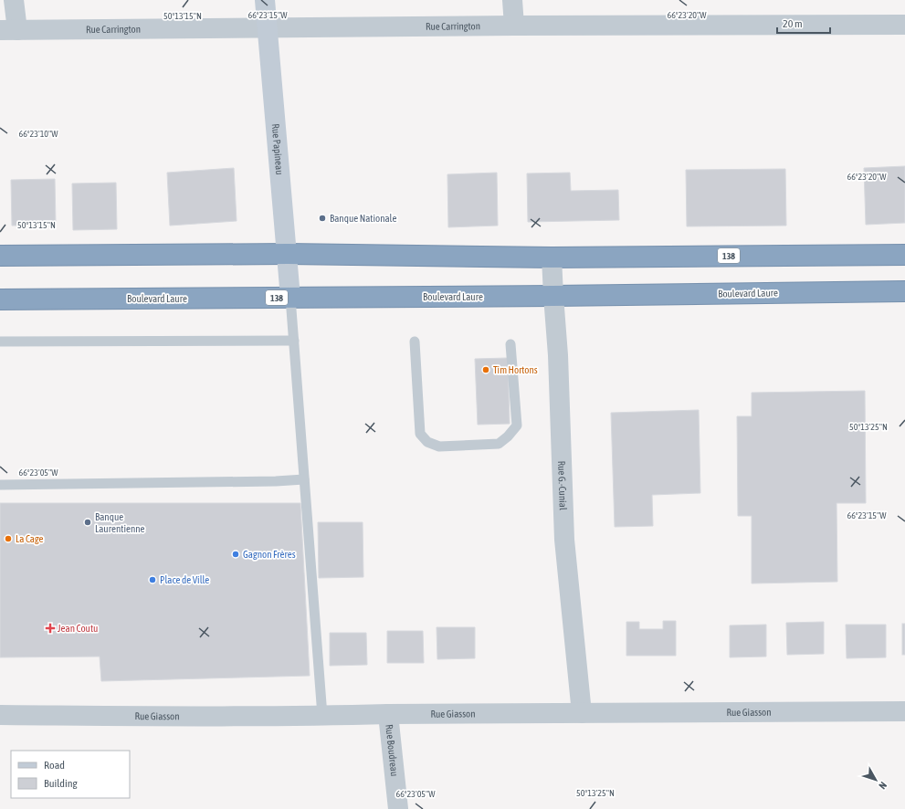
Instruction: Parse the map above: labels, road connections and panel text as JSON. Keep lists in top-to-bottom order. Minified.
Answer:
{"streets":{"highway":["138","Boulevard Laure"],"street":["Rue Carrington","Rue Papineau","Rue G.-Cunial","Rue Giasson","Rue Boudreau"]},"crossings":[["Rue Carrington","Rue Papineau"],["Rue Papineau","138"],["Rue Papineau","Boulevard Laure"],["138","Rue G.-Cunial"],["Boulevard Laure","Rue G.-Cunial"],["Rue G.-Cunial","Rue Giasson"],["Rue Giasson","Rue Boudreau"]],"places":{"other":["Banque Nationale","Tim Hortons","Banque Laurentienne","La Cage","Gagnon Frères","Place de Ville"],"health":["Jean Coutu"]},"legend":["Road","Building"],"scale_bar":"20 m","north":"bottom right","coordinates":["66°23'15\"W","66°23'20\"W","50°13'15\"N","66°23'10\"W","50°13'25\"N","66°23'05\"W"]}
